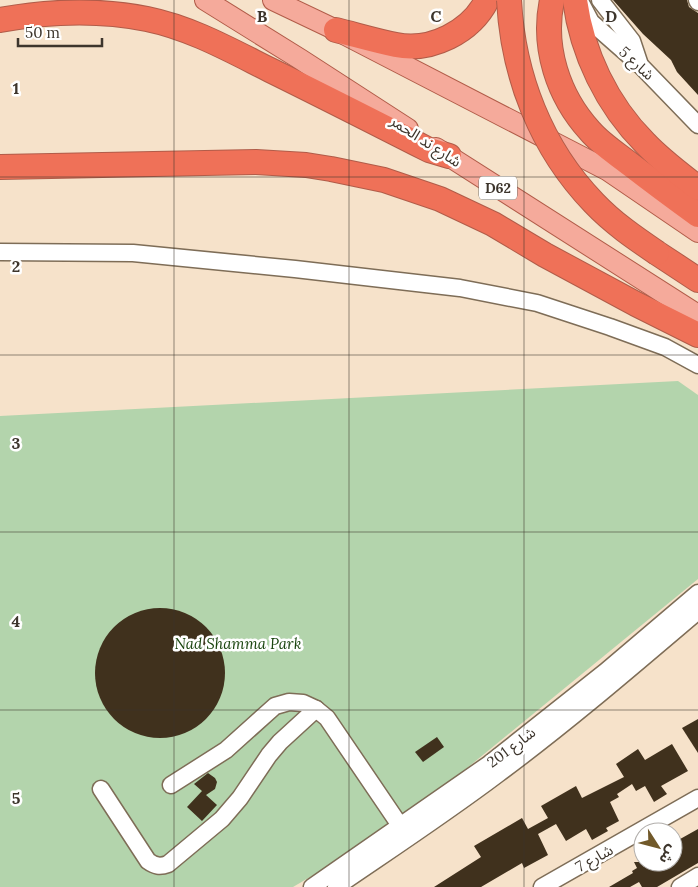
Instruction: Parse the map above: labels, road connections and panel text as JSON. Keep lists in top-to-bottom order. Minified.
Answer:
{"streets":{"main road":["شارع ند الحمر","D62"],"street":["شارع 5","شارع 201","شارع 7"]},"parks":["Nad Shamma Park"],"scale_bar":"50 m","north":"bottom right","grid":{"columns":["B","C","D"],"rows":["1","2","3","4","5"]}}
